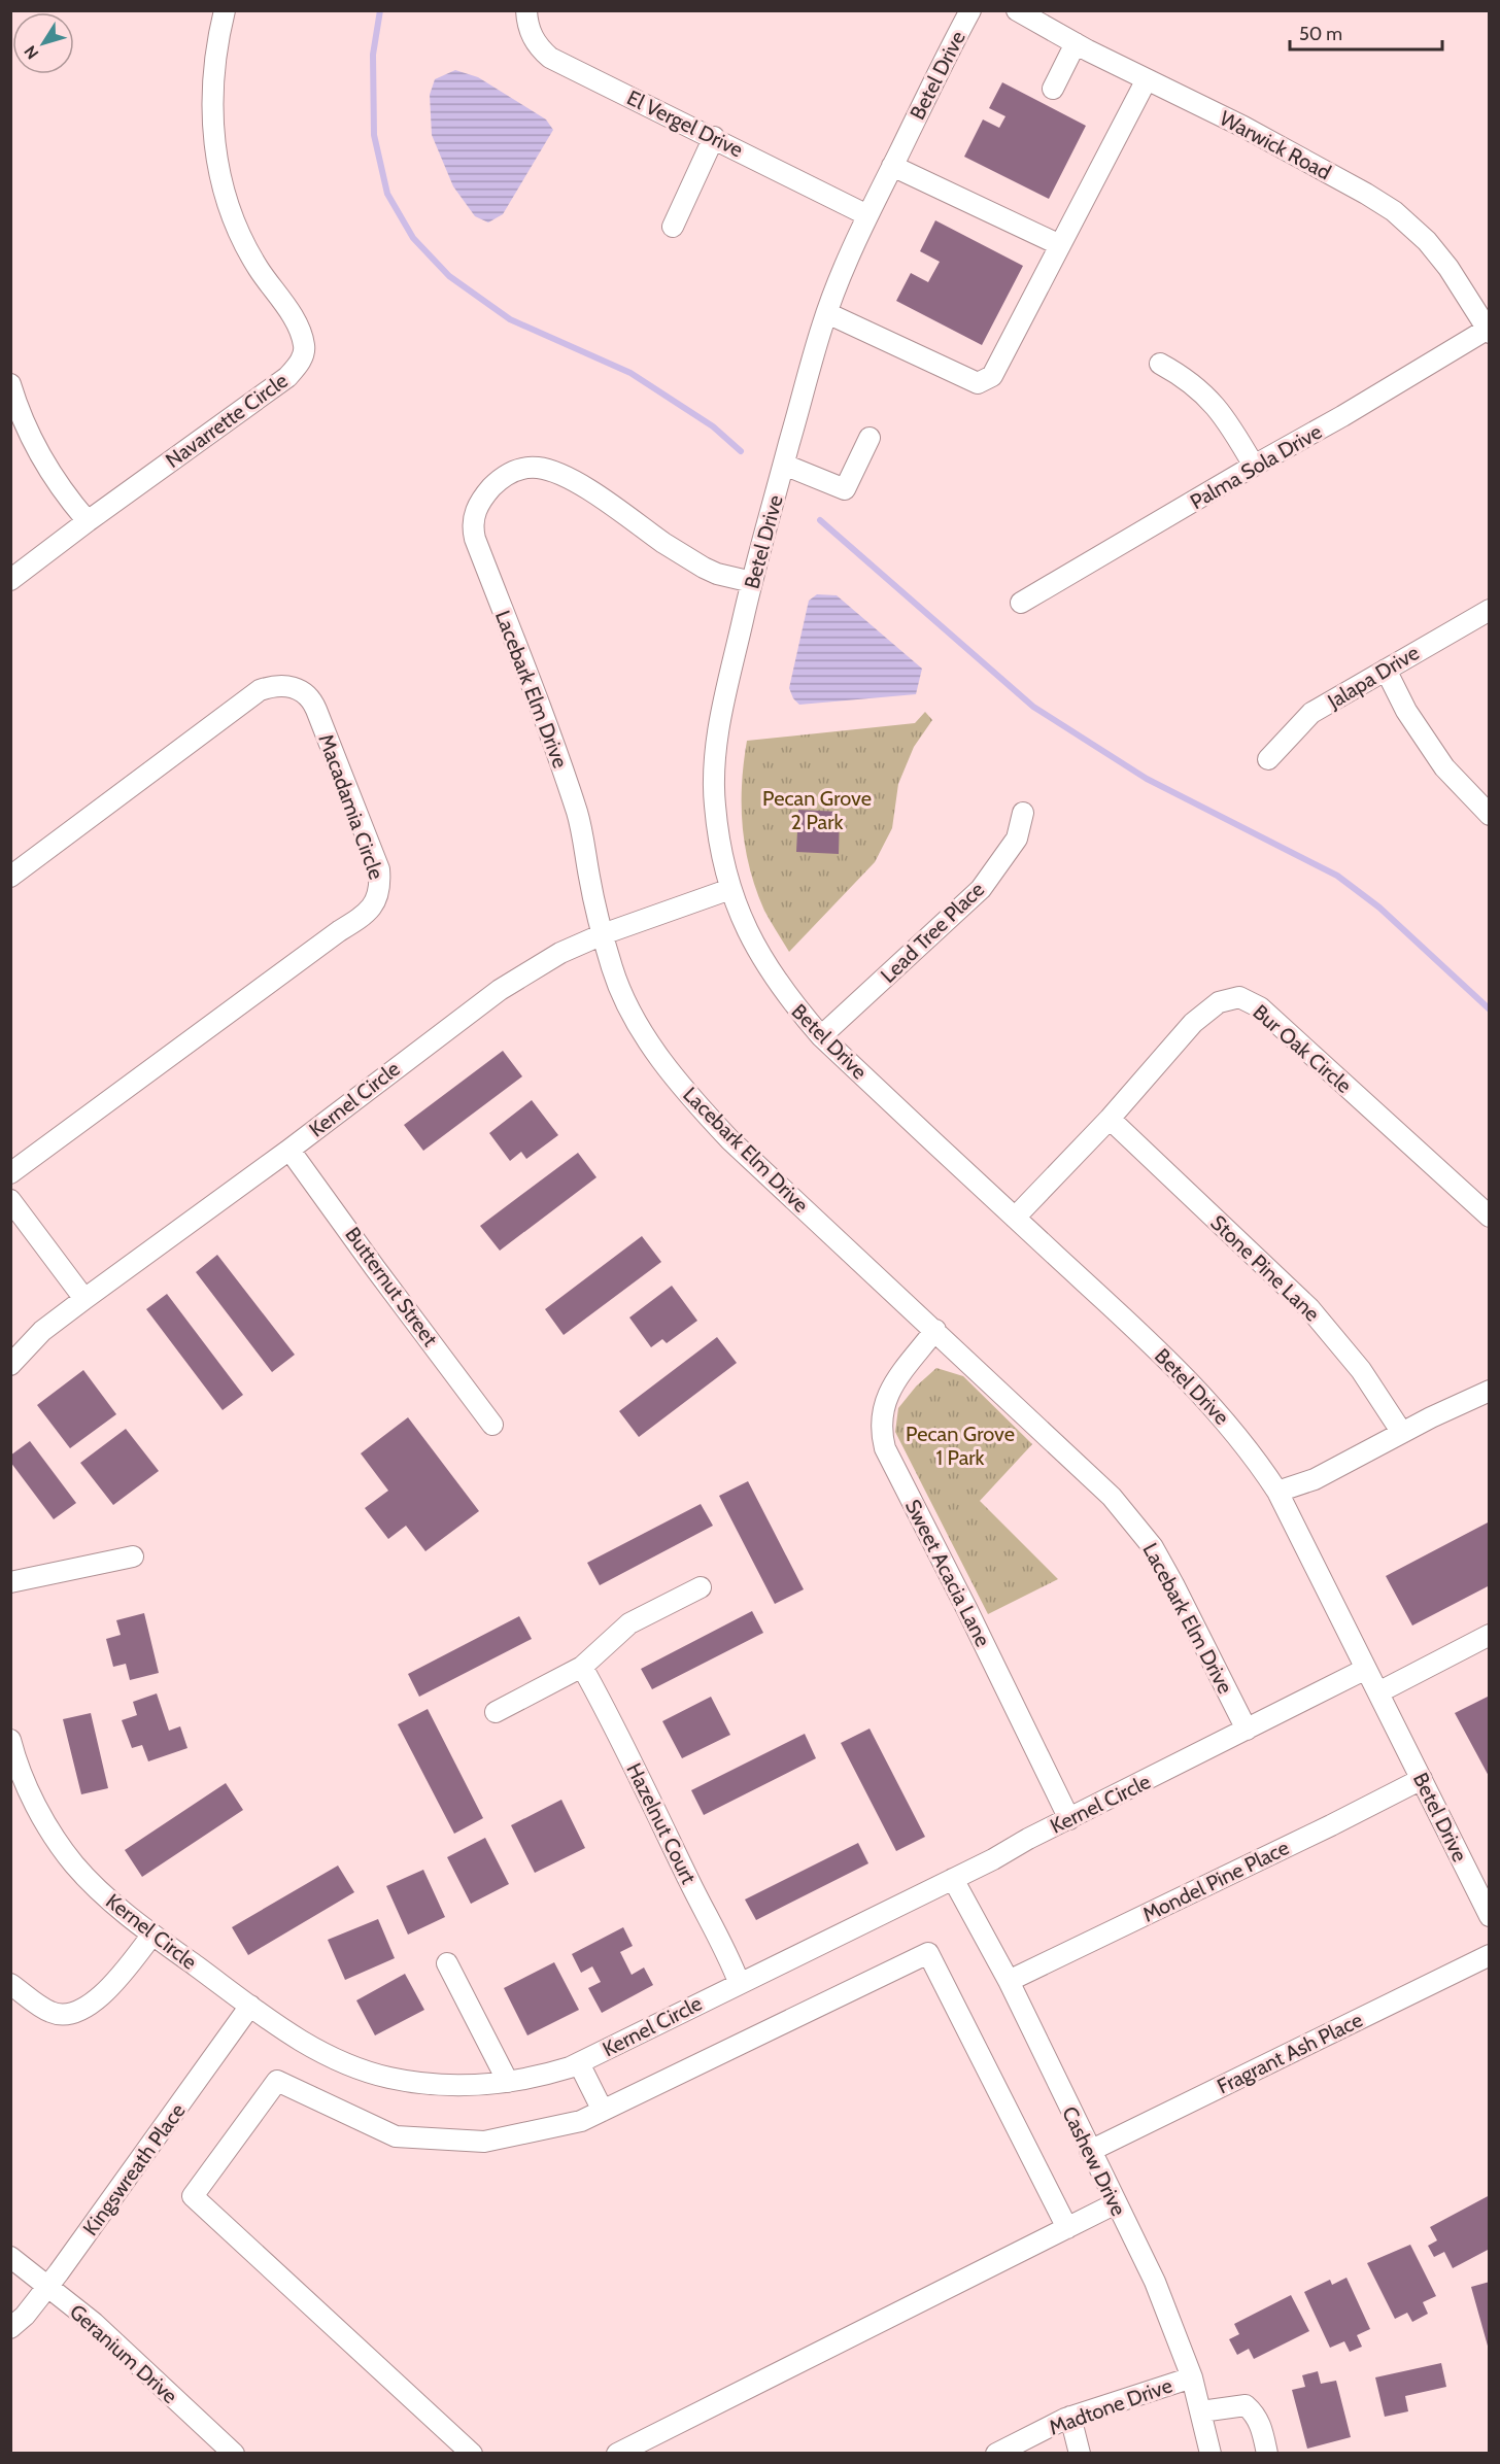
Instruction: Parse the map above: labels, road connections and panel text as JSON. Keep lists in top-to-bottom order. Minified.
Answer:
{"streets":{"street":["Betel Drive","El Vergel Drive","Warwick Road","Navarrette Circle","Palma Sola Drive","Jalapa Drive","Lacebark Elm Drive","Macadamia Circle","Lead Tree Place","Bur Oak Circle","Kernel Circle","Stone Pine Lane","Butternut Street","Sweet Acacia Lane","Hazelnut Court","Mondel Pine Place","Fragrant Ash Place","Cashew Drive","Kingswreath Place","Geranium Drive","Madtone Drive"]},"crossings":[["Betel Drive","El Vergel Drive"],["Betel Drive","Lacebark Elm Drive"],["Betel Drive","Lead Tree Place"],["Betel Drive","Bur Oak Circle"],["Betel Drive","Kernel Circle"],["Betel Drive","Mondel Pine Place"],["Warwick Road","Palma Sola Drive"],["Lacebark Elm Drive","Kernel Circle"],["Lacebark Elm Drive","Sweet Acacia Lane"],["Bur Oak Circle","Stone Pine Lane"],["Kernel Circle","Butternut Street"],["Kernel Circle","Sweet Acacia Lane"],["Kernel Circle","Hazelnut Court"],["Kernel Circle","Cashew Drive"],["Kernel Circle","Kingswreath Place"],["Mondel Pine Place","Cashew Drive"],["Fragrant Ash Place","Cashew Drive"],["Cashew Drive","Madtone Drive"],["Kingswreath Place","Geranium Drive"]],"parks":["Pecan Grove 2 Park","Pecan Grove 1 Park"],"scale_bar":"50 m","north":"bottom left"}
